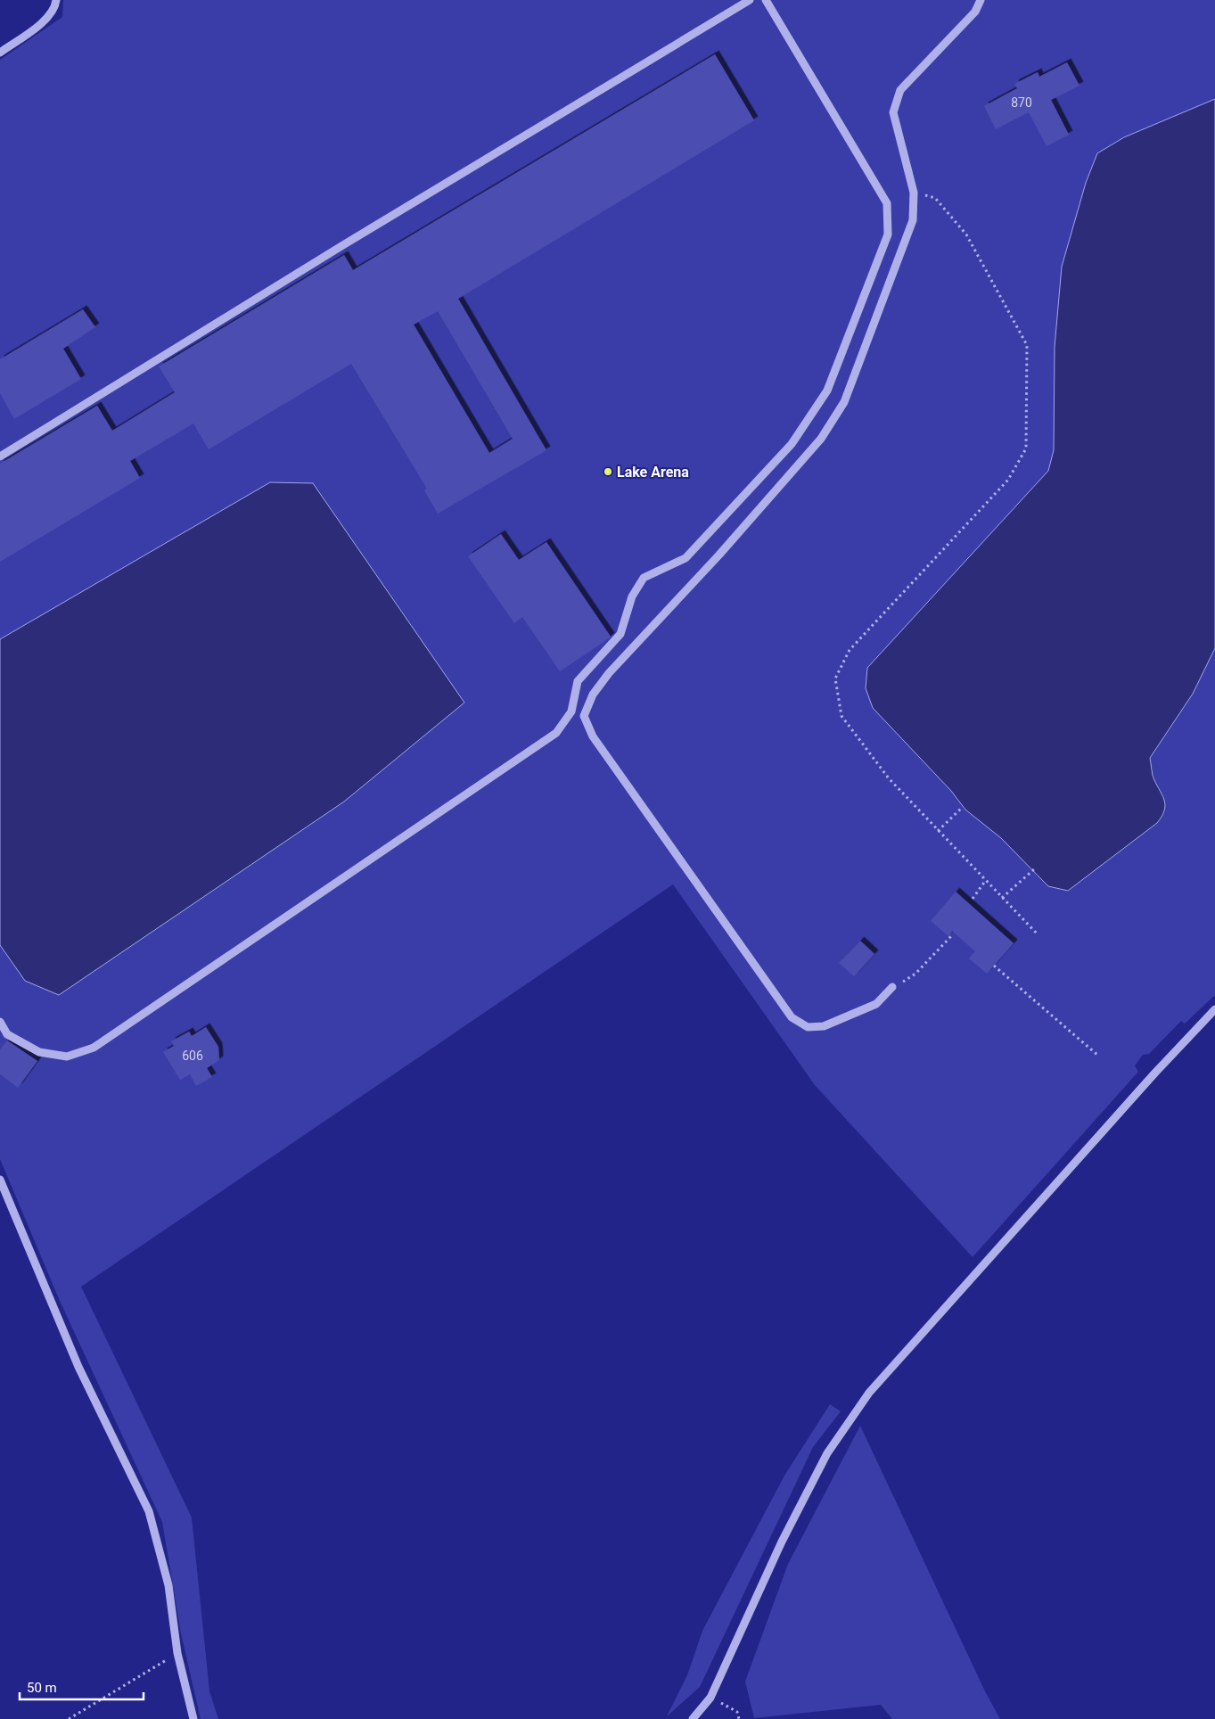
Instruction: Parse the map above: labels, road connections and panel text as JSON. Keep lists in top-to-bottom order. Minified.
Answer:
{"places":["Lake Arena"],"house_numbers":["870","606"],"scale_bar":"50 m"}
